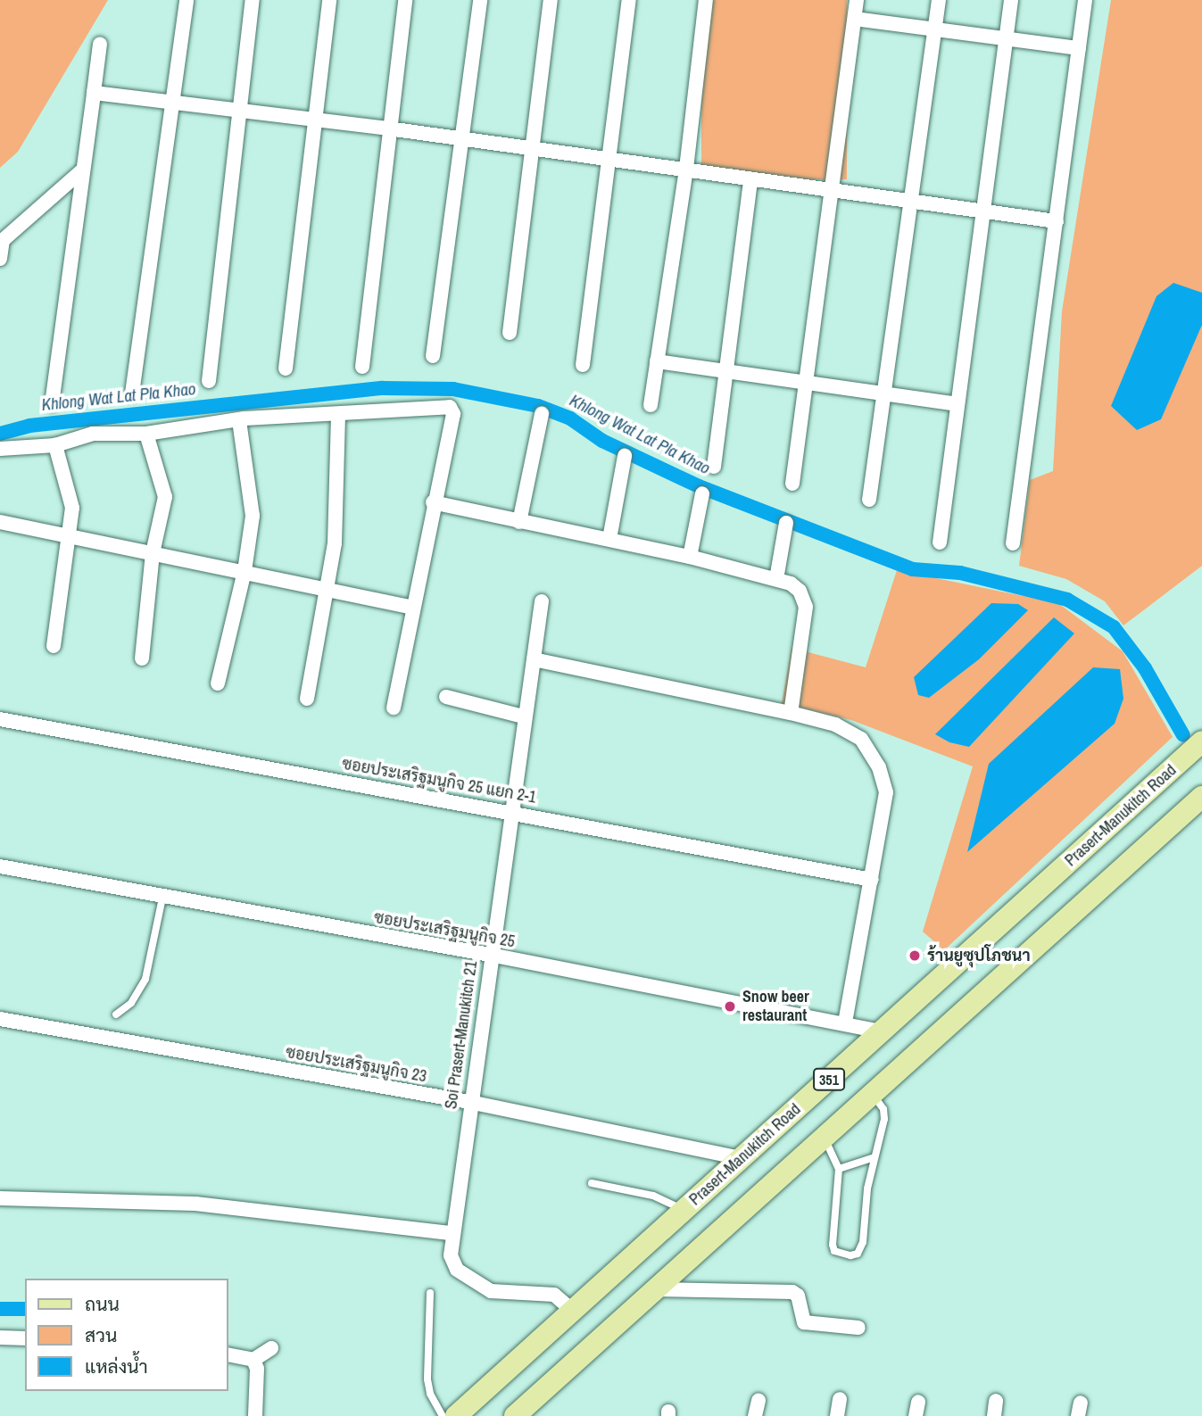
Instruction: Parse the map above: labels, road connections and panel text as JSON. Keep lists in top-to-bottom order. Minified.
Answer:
{"streets":{"main road":["Prasert-Manukitch Road","351"],"street":["ซอยประเสริฐมนูกิจ 25 แยก 2-1","ซอยประเสริฐมนูกิจ 25","Soi Prasert-Manukitch 21","ซอยประเสริฐมนูกิจ 23"]},"crossings":[["ซอยประเสริฐมนูกิจ 25 แยก 2-1","Soi Prasert-Manukitch 21"],["Prasert-Manukitch Road","ซอยประเสริฐมนูกิจ 25"],["Prasert-Manukitch Road","Soi Prasert-Manukitch 21"],["Prasert-Manukitch Road","ซอยประเสริฐมนูกิจ 23"],["ซอยประเสริฐมนูกิจ 25","Soi Prasert-Manukitch 21"],["Soi Prasert-Manukitch 21","ซอยประเสริฐมนูกิจ 23"]],"water":["Khlong Wat Lat Pla Khao"],"places":["ร้านยูซุปโภชนา","Snow beer restaurant"],"legend":["ถนน","สวน","แหล่งน้ำ"]}
